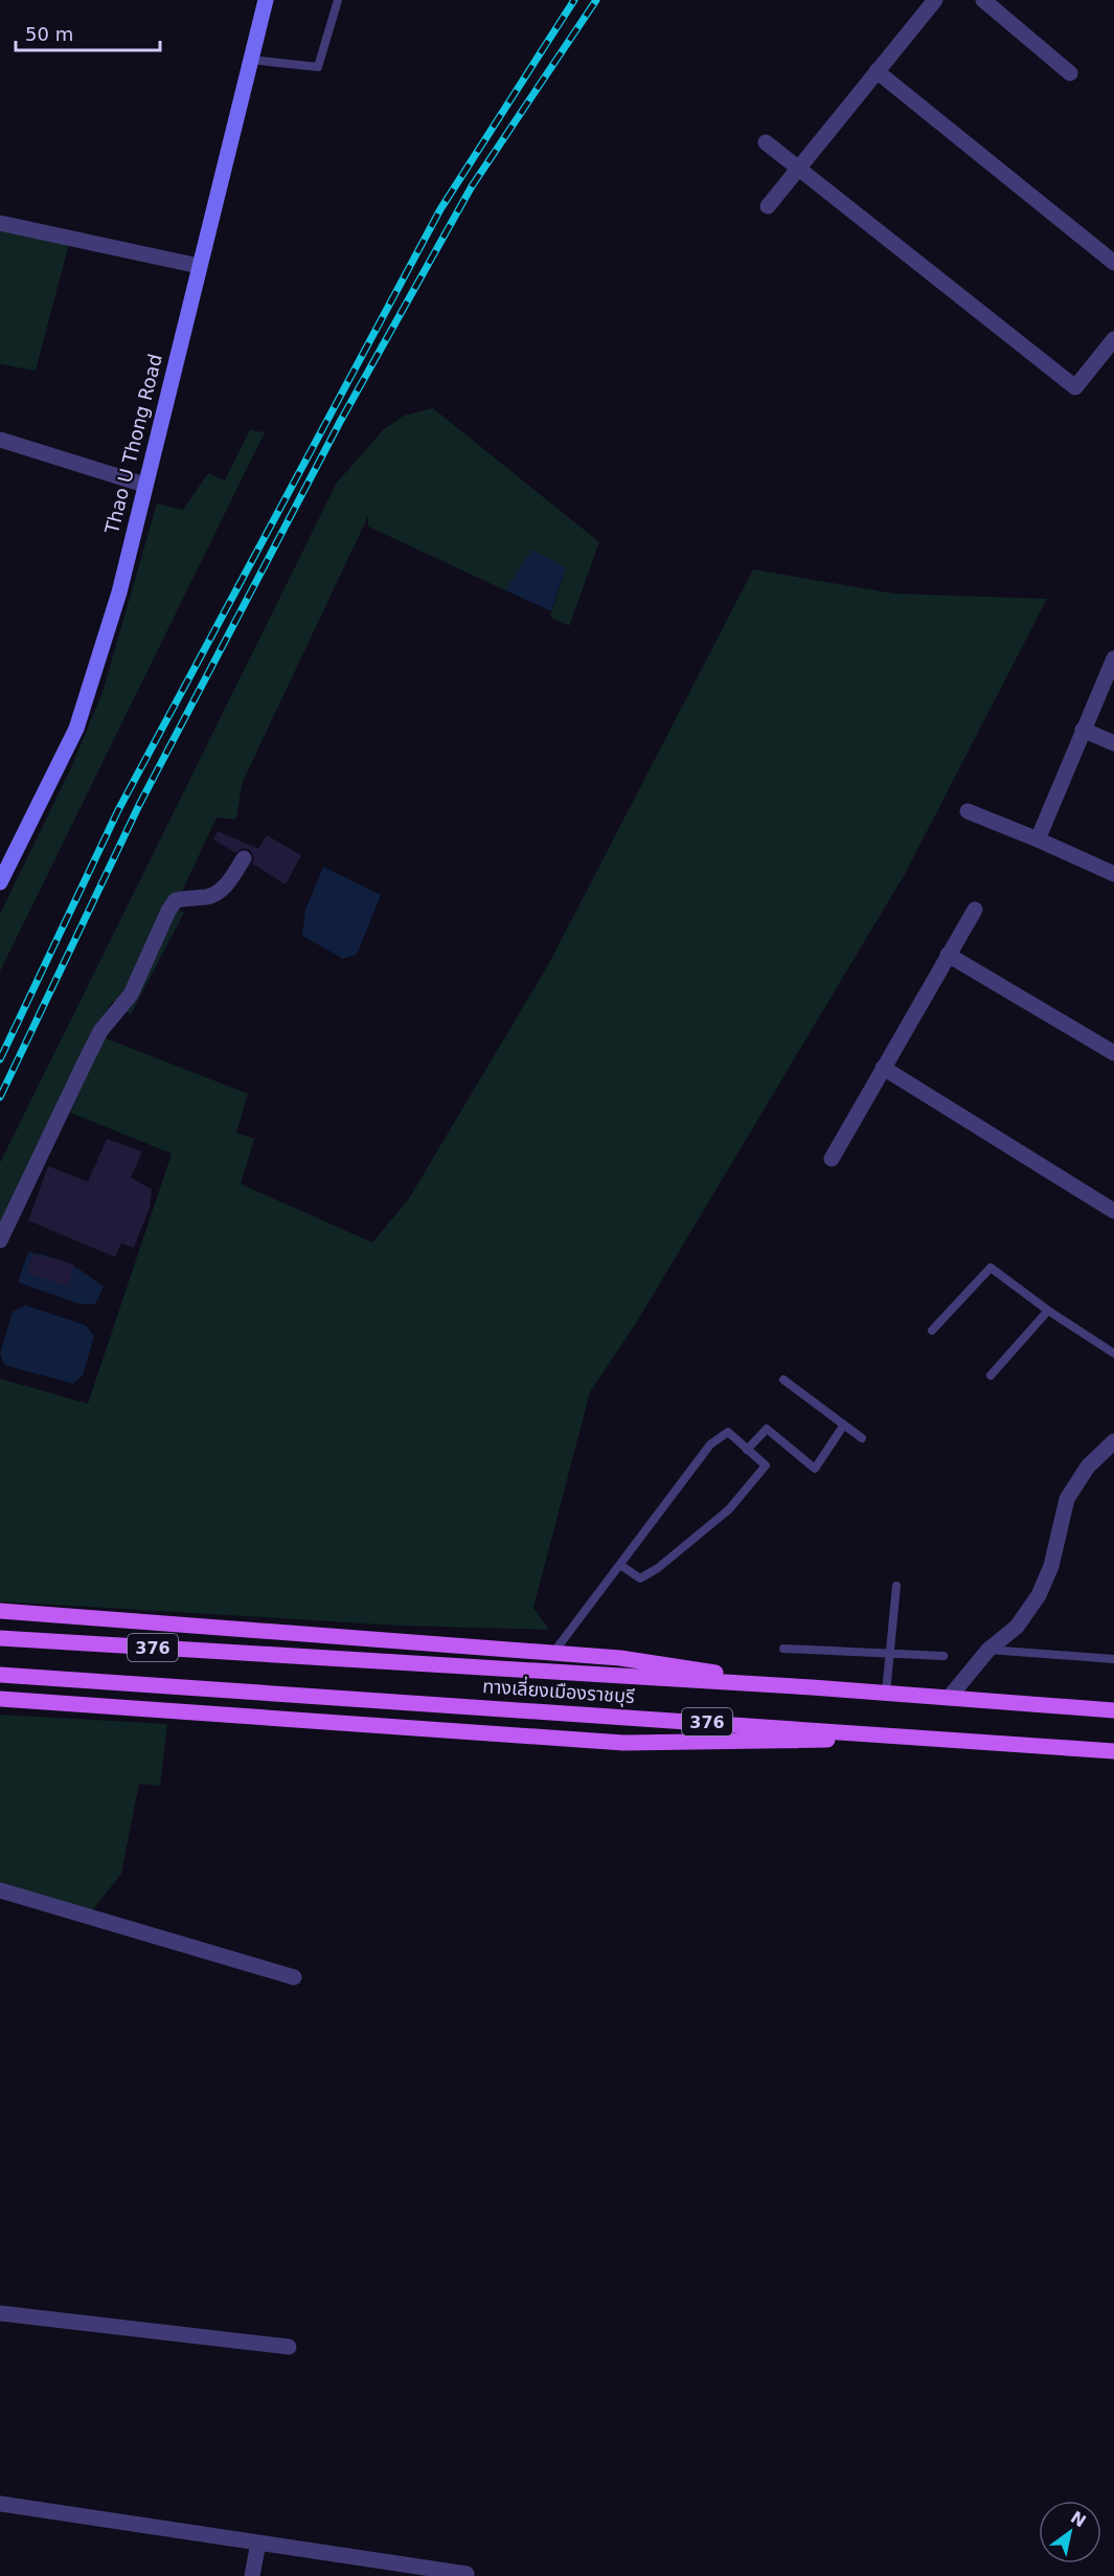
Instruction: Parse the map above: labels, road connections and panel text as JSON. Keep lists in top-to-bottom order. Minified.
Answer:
{"streets":{"main road":["376","ทางเลี่ยงเมืองราชบุรี"],"street":["Thao U Thong Road"]},"scale_bar":"50 m","north":"top right"}
